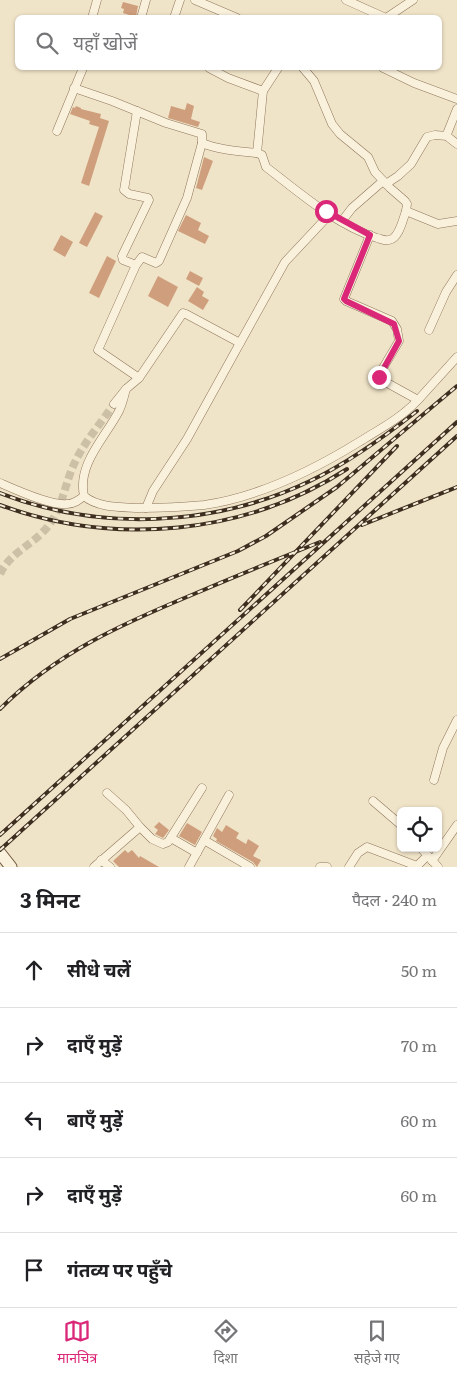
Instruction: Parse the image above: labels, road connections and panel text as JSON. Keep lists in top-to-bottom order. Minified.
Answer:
{"page":{"search":"यहाँ खोजें","heading":["3 मिनट","पैदल · 240 m"],"list":[["सीधे चलें","50 m"],["दाएँ मुड़ें","70 m"],["बाएँ मुड़ें","60 m"],["दाएँ मुड़ें","60 m"],"गंतव्य पर पहुँचे"],"nav":["मानचित्र","दिशा","सहेजे गए"]}}
